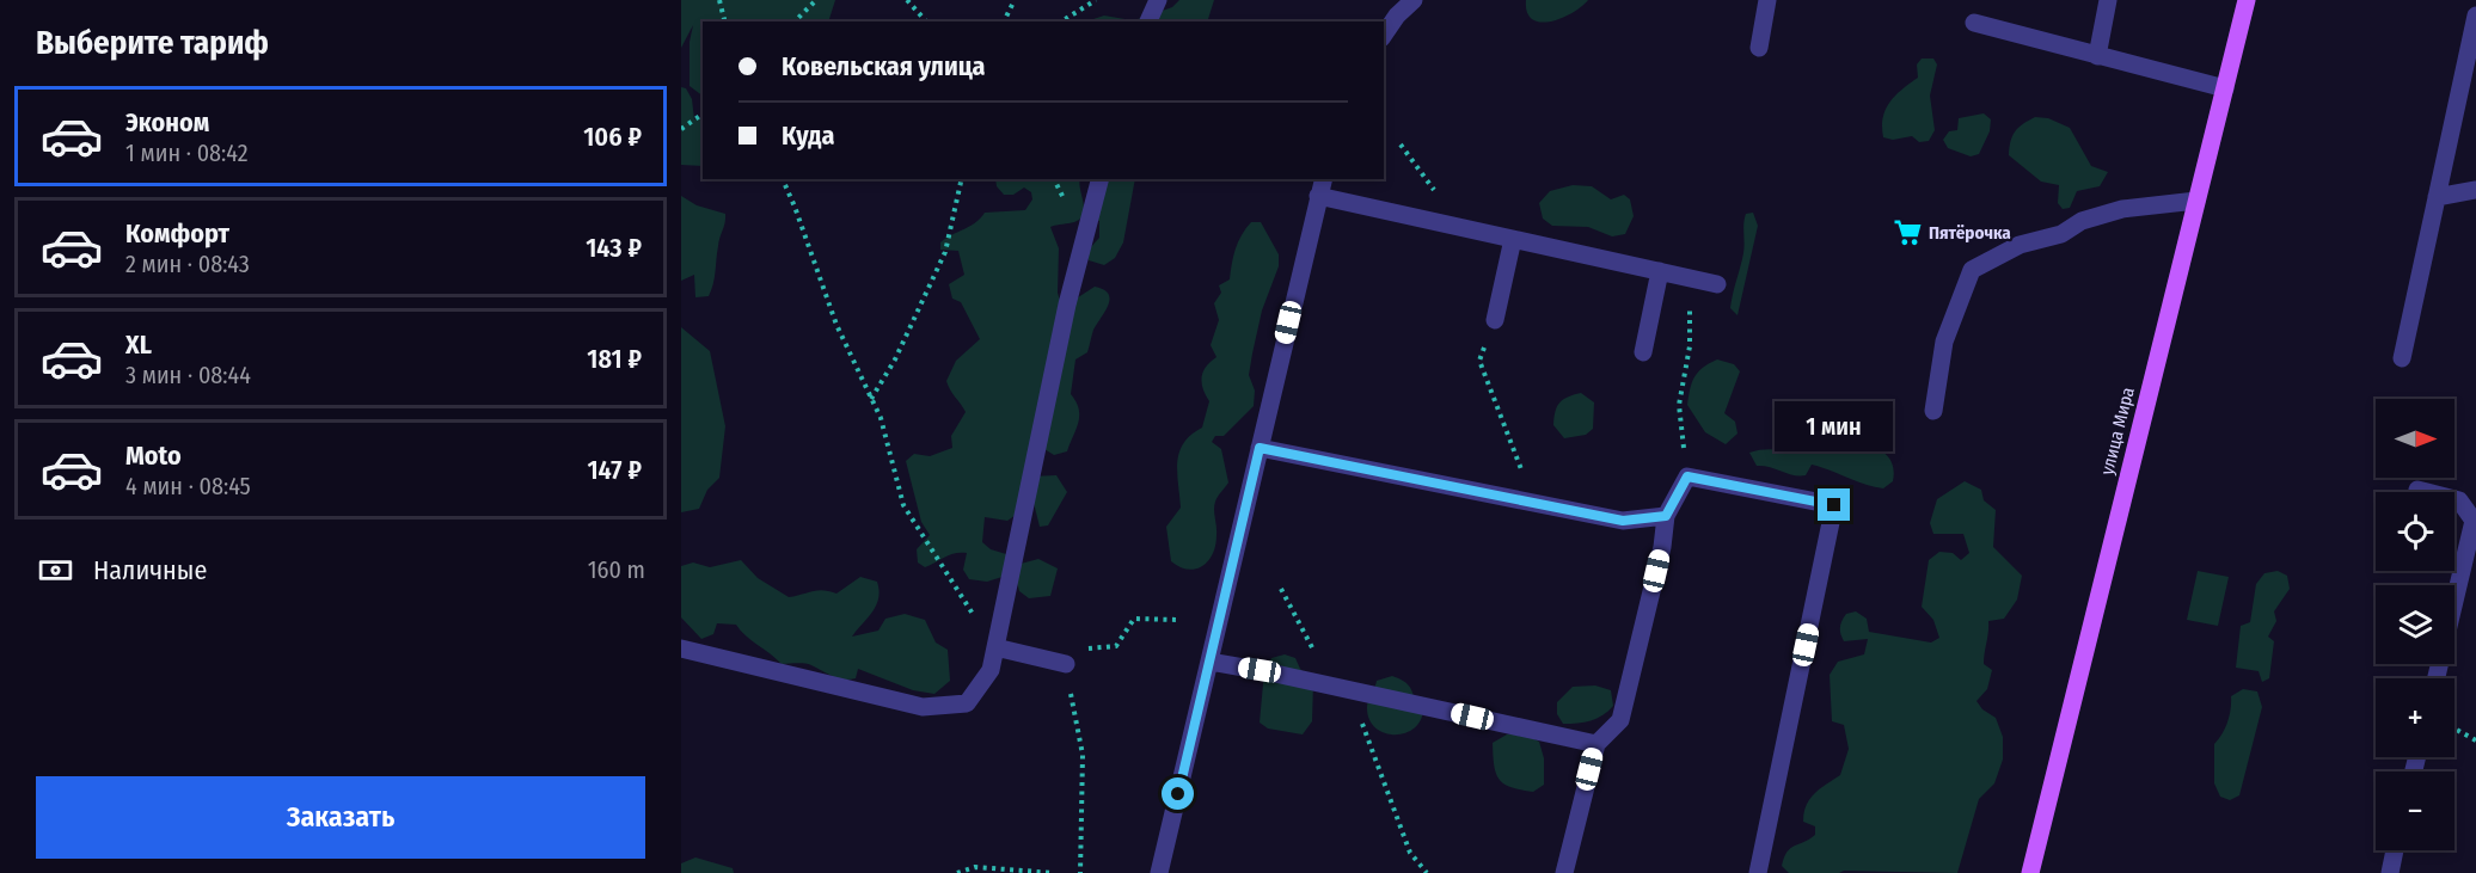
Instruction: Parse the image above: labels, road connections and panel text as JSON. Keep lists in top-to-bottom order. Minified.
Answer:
{"streets":{"main road":["улица Мира"]},"places":{"supermarket":["Пятёрочка"]},"north":"right","page":{"heading":"Выберите тариф","banner":["Ковельская улица","Куда"],"list":[{"name":"Эконом","note":"1 мин · 08:42","value":"106 ₽"},{"name":"Комфорт","note":"2 мин · 08:43","value":"143 ₽"},{"name":"XL","note":"3 мин · 08:44","value":"181 ₽"},{"name":"Moto","note":"4 мин · 08:45","value":"147 ₽"}],"map_buttons":["+","−"],"bubble":"1 мин","pay":["Наличные","160 m"],"buttons":"Заказать"}}
